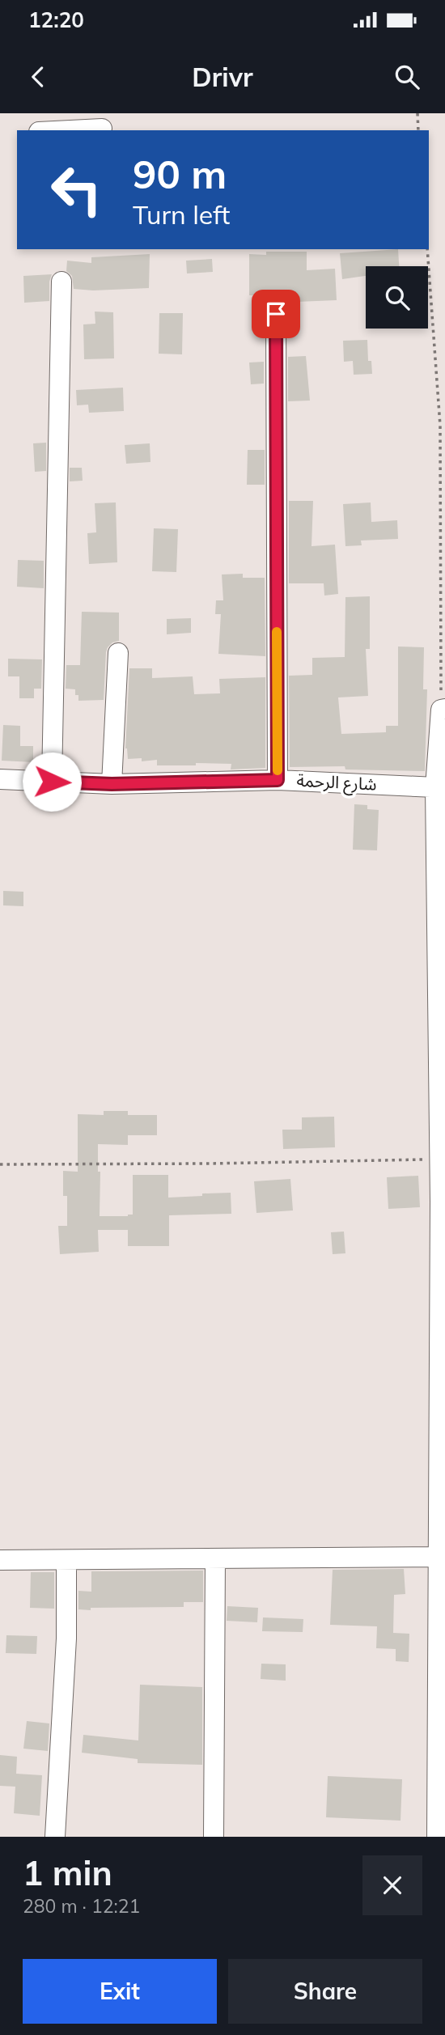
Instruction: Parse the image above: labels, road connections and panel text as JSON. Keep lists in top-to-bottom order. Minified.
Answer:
{"streets":{"street":["شارع الرحمة"]},"page":{"status":"12:20","header":"Drivr","turn":["90 m","Turn left"],"heading":["1 min","280 m · 12:21"],"buttons":["Exit","Share"]}}
